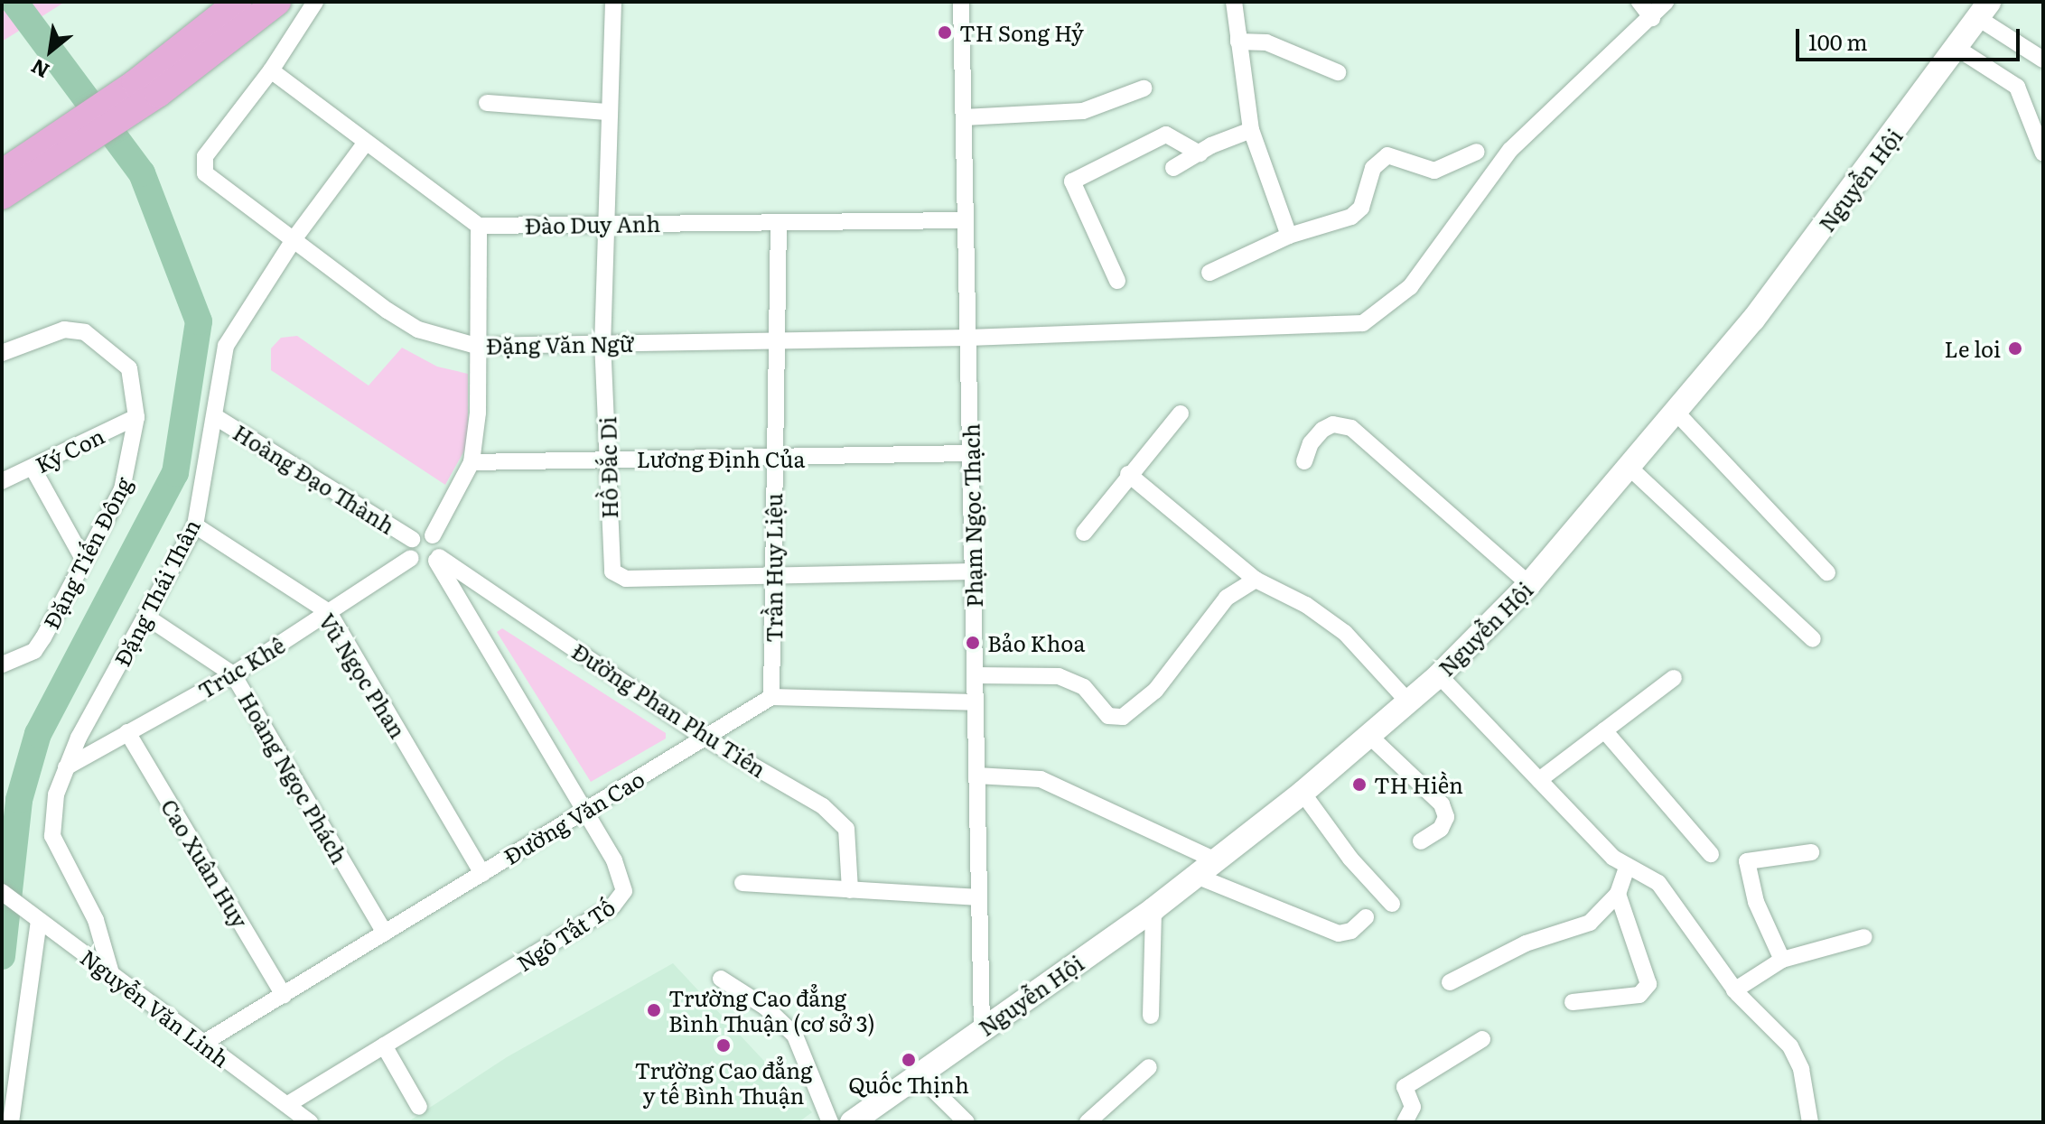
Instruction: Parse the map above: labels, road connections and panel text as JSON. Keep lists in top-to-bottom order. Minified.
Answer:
{"streets":{"street":["Nguyễn Hội","Đào Duy Anh","Đặng Văn Ngữ","Ký Con","Lương Định Của","Hồ Đắc Di","Hoàng Đạo Thành","Phạm Ngọc Thạch","Đặng Tiến Đông","Trần Huy Liệu","Đặng Thái Thân","Trúc Khê","Vũ Ngọc Phan","Đường Phan Phu Tiên","Hoàng Ngọc Phách","Đường Văn Cao","Cao Xuân Huy","Ngô Tất Tố","Nguyễn Văn Linh"]},"crossings":[["Nguyễn Hội","Phạm Ngọc Thạch"],["Đào Duy Anh","Hồ Đắc Di"],["Đào Duy Anh","Phạm Ngọc Thạch"],["Đào Duy Anh","Trần Huy Liệu"],["Đặng Văn Ngữ","Hồ Đắc Di"],["Đặng Văn Ngữ","Phạm Ngọc Thạch"],["Đặng Văn Ngữ","Trần Huy Liệu"],["Đặng Văn Ngữ","Đặng Thái Thân"],["Ký Con","Đặng Tiến Đông"],["Lương Định Của","Hồ Đắc Di"],["Lương Định Của","Phạm Ngọc Thạch"],["Lương Định Của","Trần Huy Liệu"],["Hồ Đắc Di","Phạm Ngọc Thạch"],["Hồ Đắc Di","Trần Huy Liệu"],["Hoàng Đạo Thành","Đặng Thái Thân"],["Hoàng Đạo Thành","Trúc Khê"],["Hoàng Đạo Thành","Đường Phan Phu Tiên"],["Hoàng Đạo Thành","Ngô Tất Tố"],["Trần Huy Liệu","Đường Văn Cao"],["Đặng Thái Thân","Trúc Khê"],["Đặng Thái Thân","Vũ Ngọc Phan"],["Đặng Thái Thân","Hoàng Ngọc Phách"],["Đặng Thái Thân","Nguyễn Văn Linh"],["Trúc Khê","Vũ Ngọc Phan"],["Trúc Khê","Đường Phan Phu Tiên"],["Trúc Khê","Hoàng Ngọc Phách"],["Trúc Khê","Cao Xuân Huy"],["Trúc Khê","Ngô Tất Tố"],["Vũ Ngọc Phan","Đường Văn Cao"],["Đường Phan Phu Tiên","Đường Văn Cao"],["Đường Phan Phu Tiên","Ngô Tất Tố"],["Hoàng Ngọc Phách","Đường Văn Cao"],["Đường Văn Cao","Cao Xuân Huy"],["Đường Văn Cao","Ngô Tất Tố"],["Đường Văn Cao","Nguyễn Văn Linh"],["Ngô Tất Tố","Nguyễn Văn Linh"]],"places":["TH Song Hỷ","Le loi","Bảo Khoa","TH Hiền","Trường Cao đẳng Bình Thuận (cơ sở 3)","Trường Cao đẳng y tế Bình Thuận","Quốc Thịnh"],"scale_bar":"100 m","north":"bottom left"}
